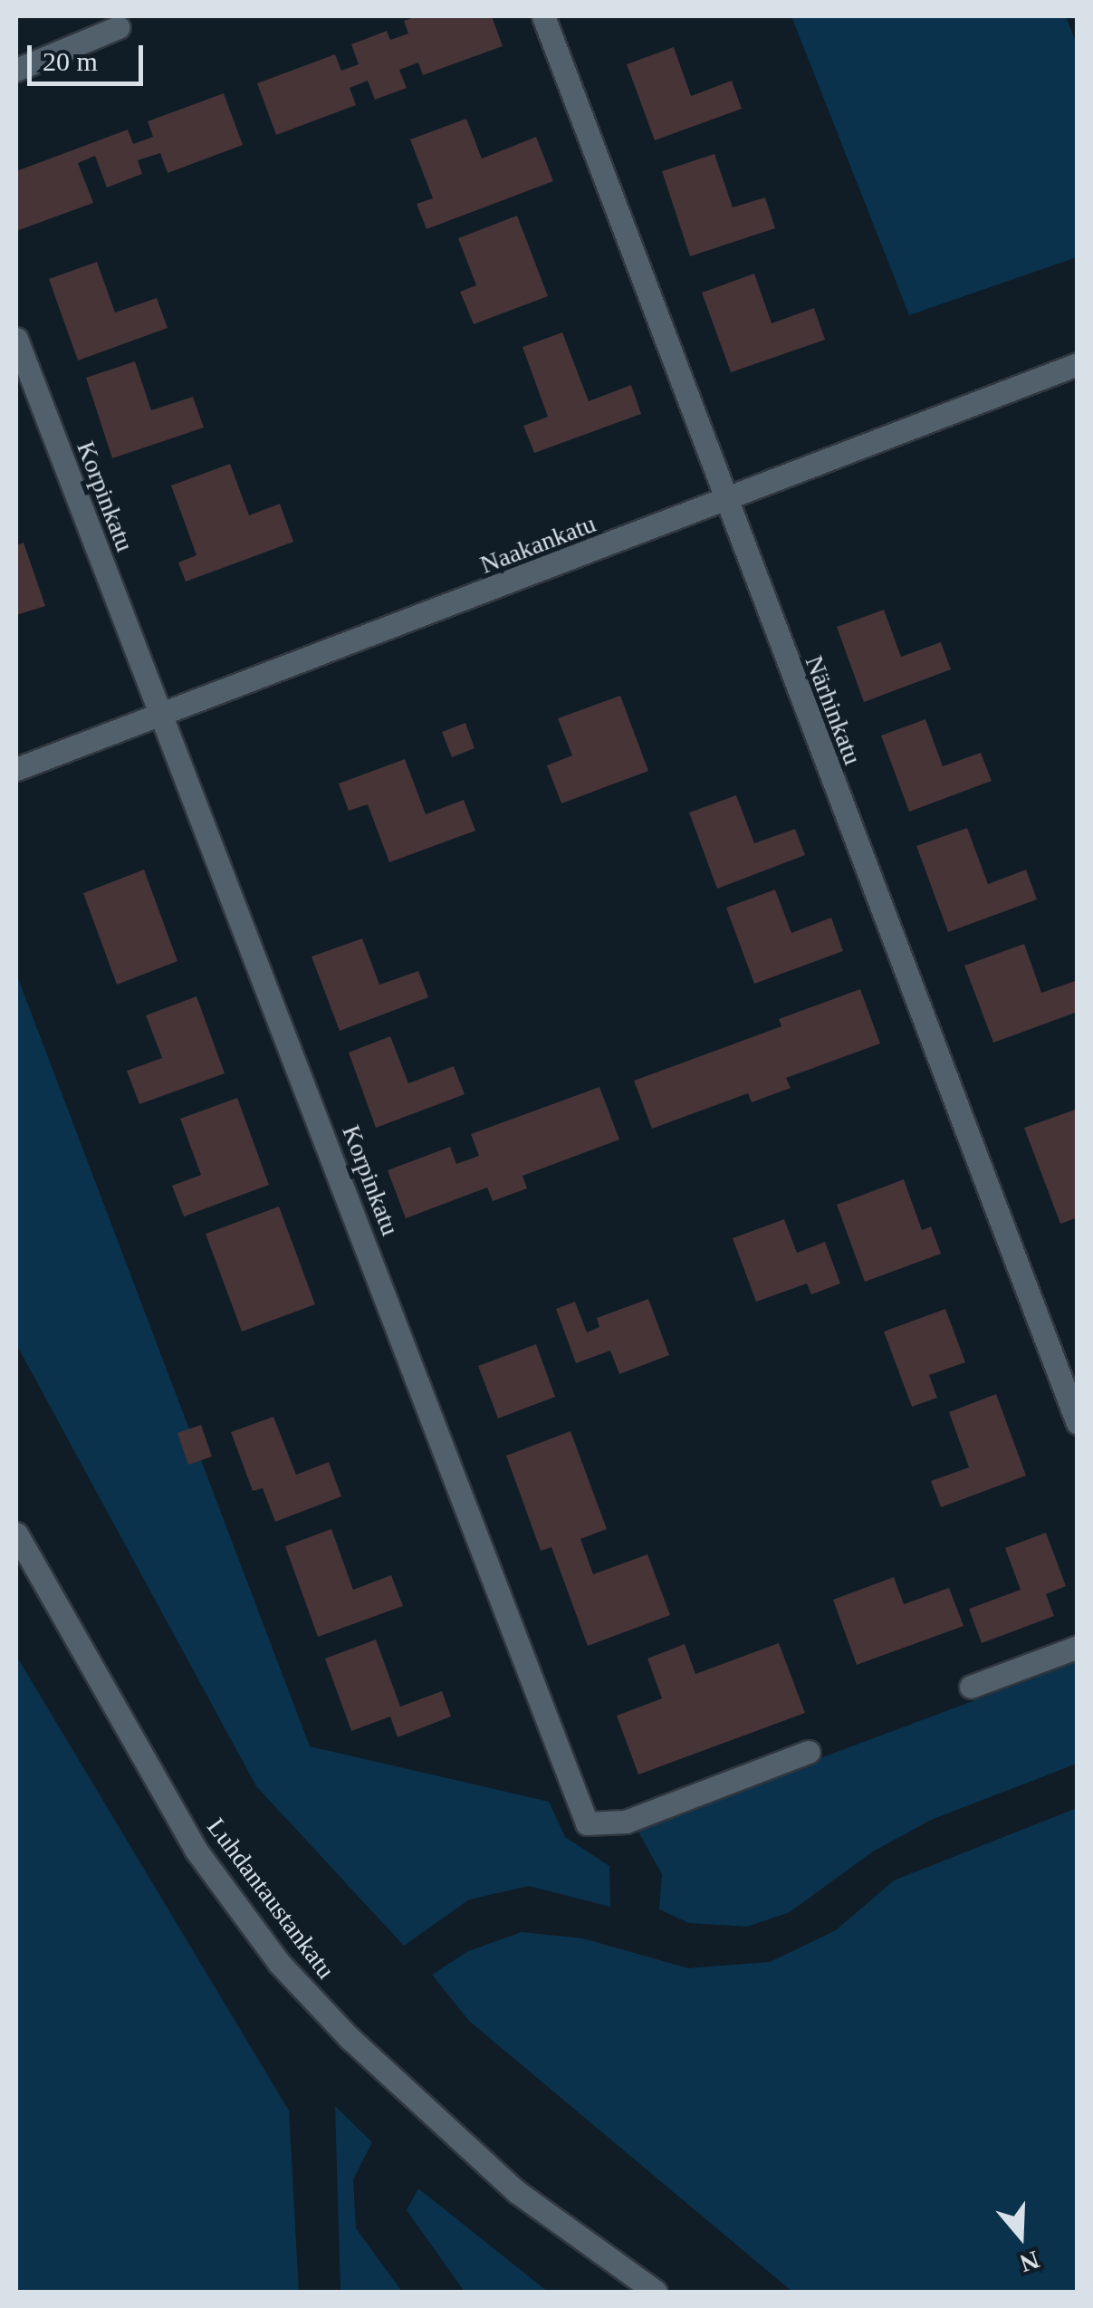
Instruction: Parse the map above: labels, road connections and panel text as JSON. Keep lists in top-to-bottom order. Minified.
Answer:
{"streets":{"street":["Korpinkatu","Naakankatu","Närhinkatu","Luhdantaustankatu"]},"crossings":[["Korpinkatu","Naakankatu"],["Naakankatu","Närhinkatu"]],"scale_bar":"20 m","north":"bottom"}
